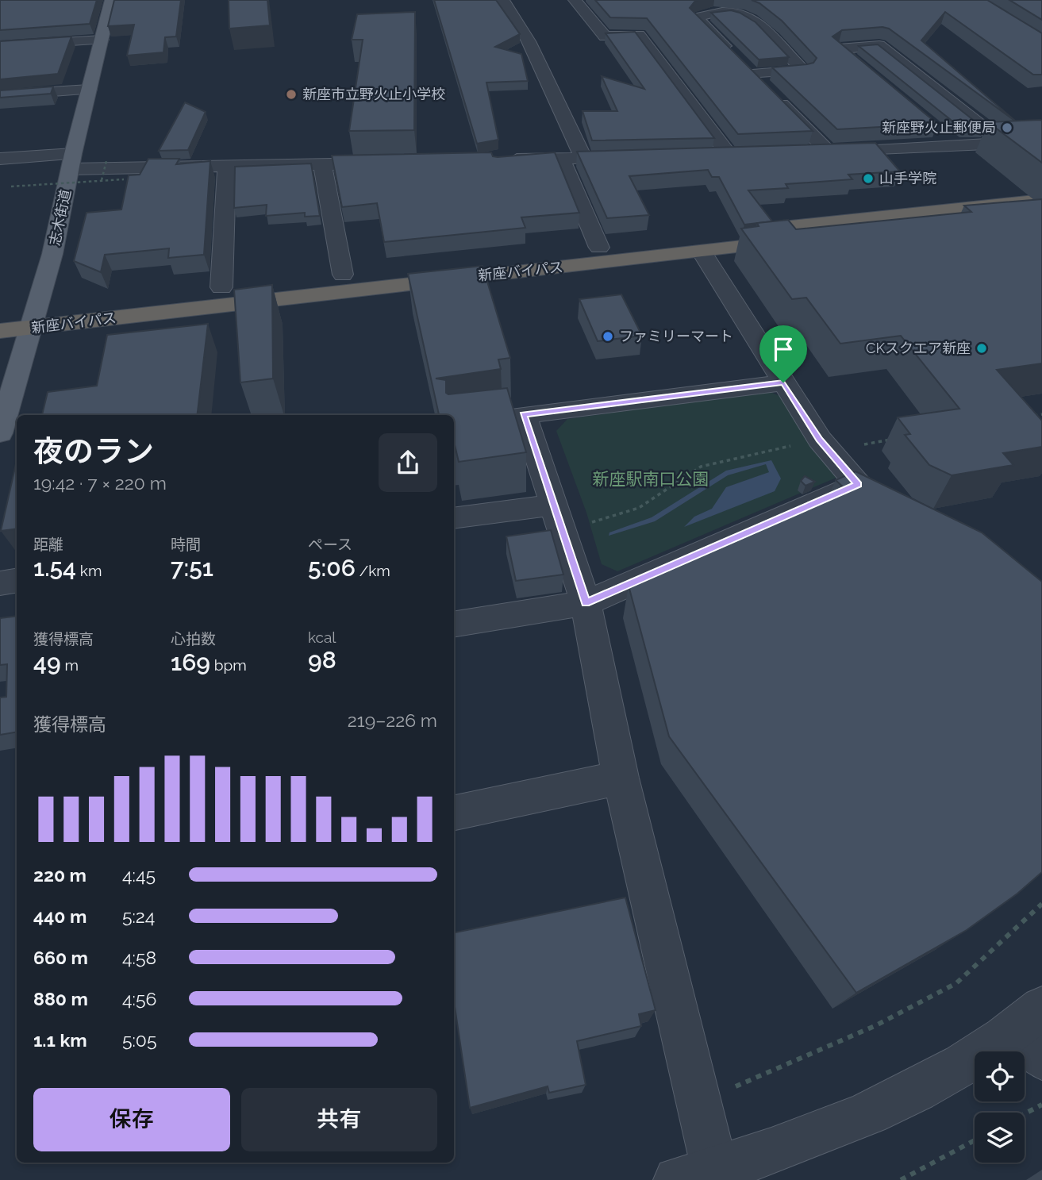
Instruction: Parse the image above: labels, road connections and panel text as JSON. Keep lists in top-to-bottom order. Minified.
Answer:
{"streets":{"highway":["新座バイパス"],"main road":["志木街道"]},"crossings":[["志木街道","新座バイパス"]],"parks":["新座駅南口公園"],"places":["新座市立野火止小学校","新座野火止郵便局","山手学院","ファミリーマート","CKスクエア新座"],"page":{"heading":["夜のラン","19:42 · 7 × 220 m"],"stats":[["距離","1.54 km"],["時間","7:51"],["ペース","5:06 /km"],["獲得標高","49 m"],["心拍数","169 bpm"],["kcal","98"]],"chart":["獲得標高","219–226 m"],"list":[{"name":"220 m","note":"4:45"},{"name":"440 m","note":"5:24"},{"name":"660 m","note":"4:58"},{"name":"880 m","note":"4:56"},{"name":"1.1 km","note":"5:05"}],"buttons":["保存","共有"]}}
